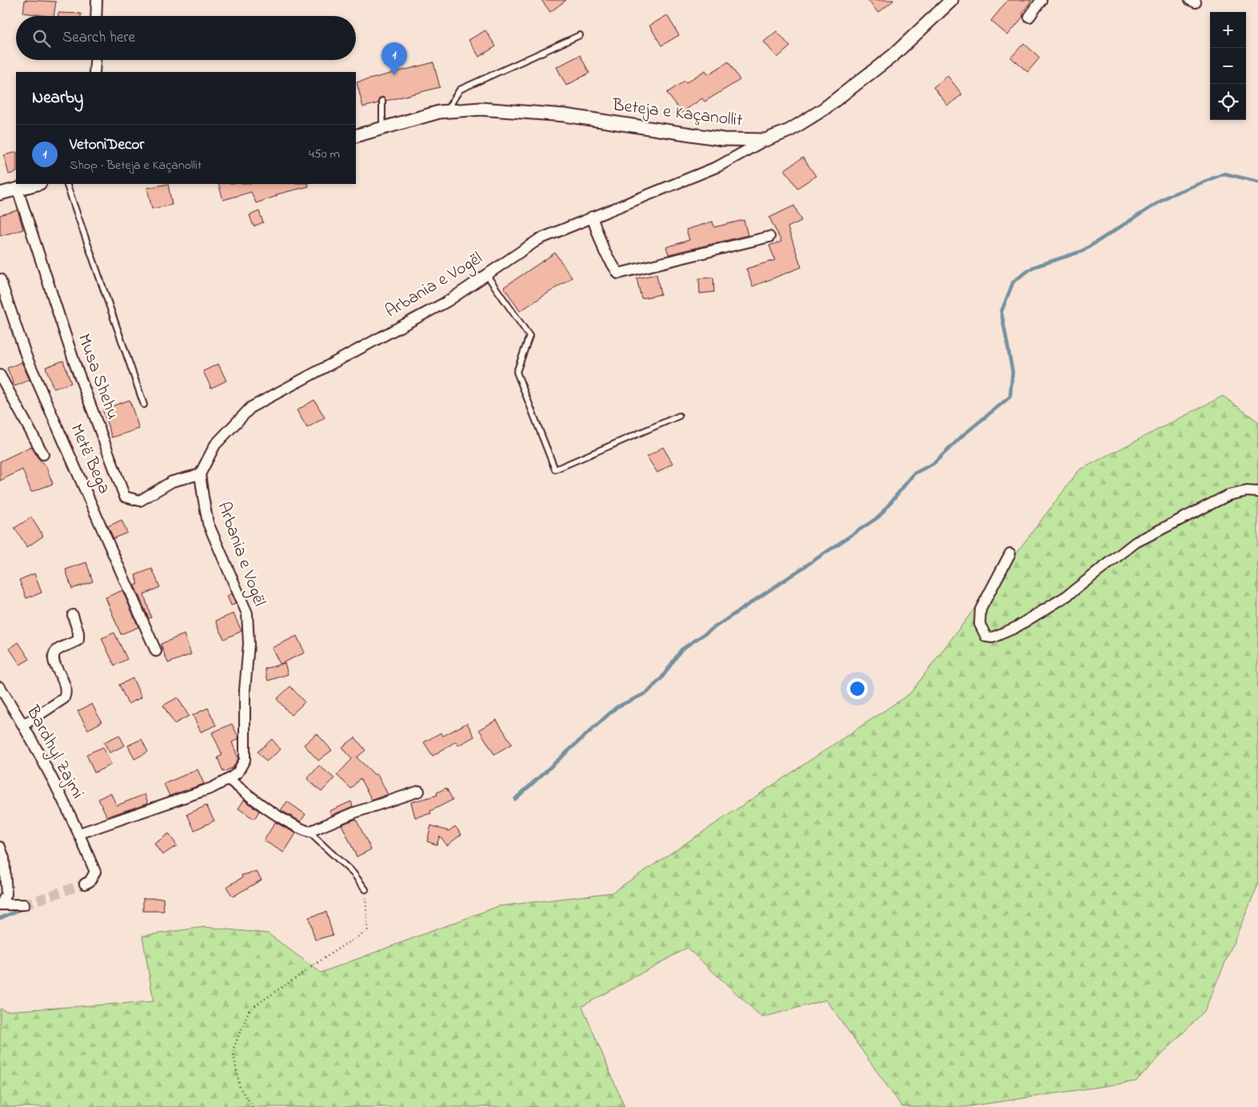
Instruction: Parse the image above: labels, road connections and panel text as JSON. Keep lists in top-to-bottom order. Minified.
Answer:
{"streets":{"street":["Beteja e Kaçanollit","Arbania e Vogël","Musa Shehu","Metë Bega","Bardhyl Zajmi"]},"crossings":[["Beteja e Kaçanollit","Arbania e Vogël"],["Arbania e Vogël","Musa Shehu"],["Arbania e Vogël","Bardhyl Zajmi"]],"page":{"map_buttons":["+","−"],"search":"Search here","pins":"1","heading":"Nearby","list":[{"mark":"1","name":"VetoniDecor","note":"Shop · Beteja e Kaçanollit","value":"450 m"}]}}
